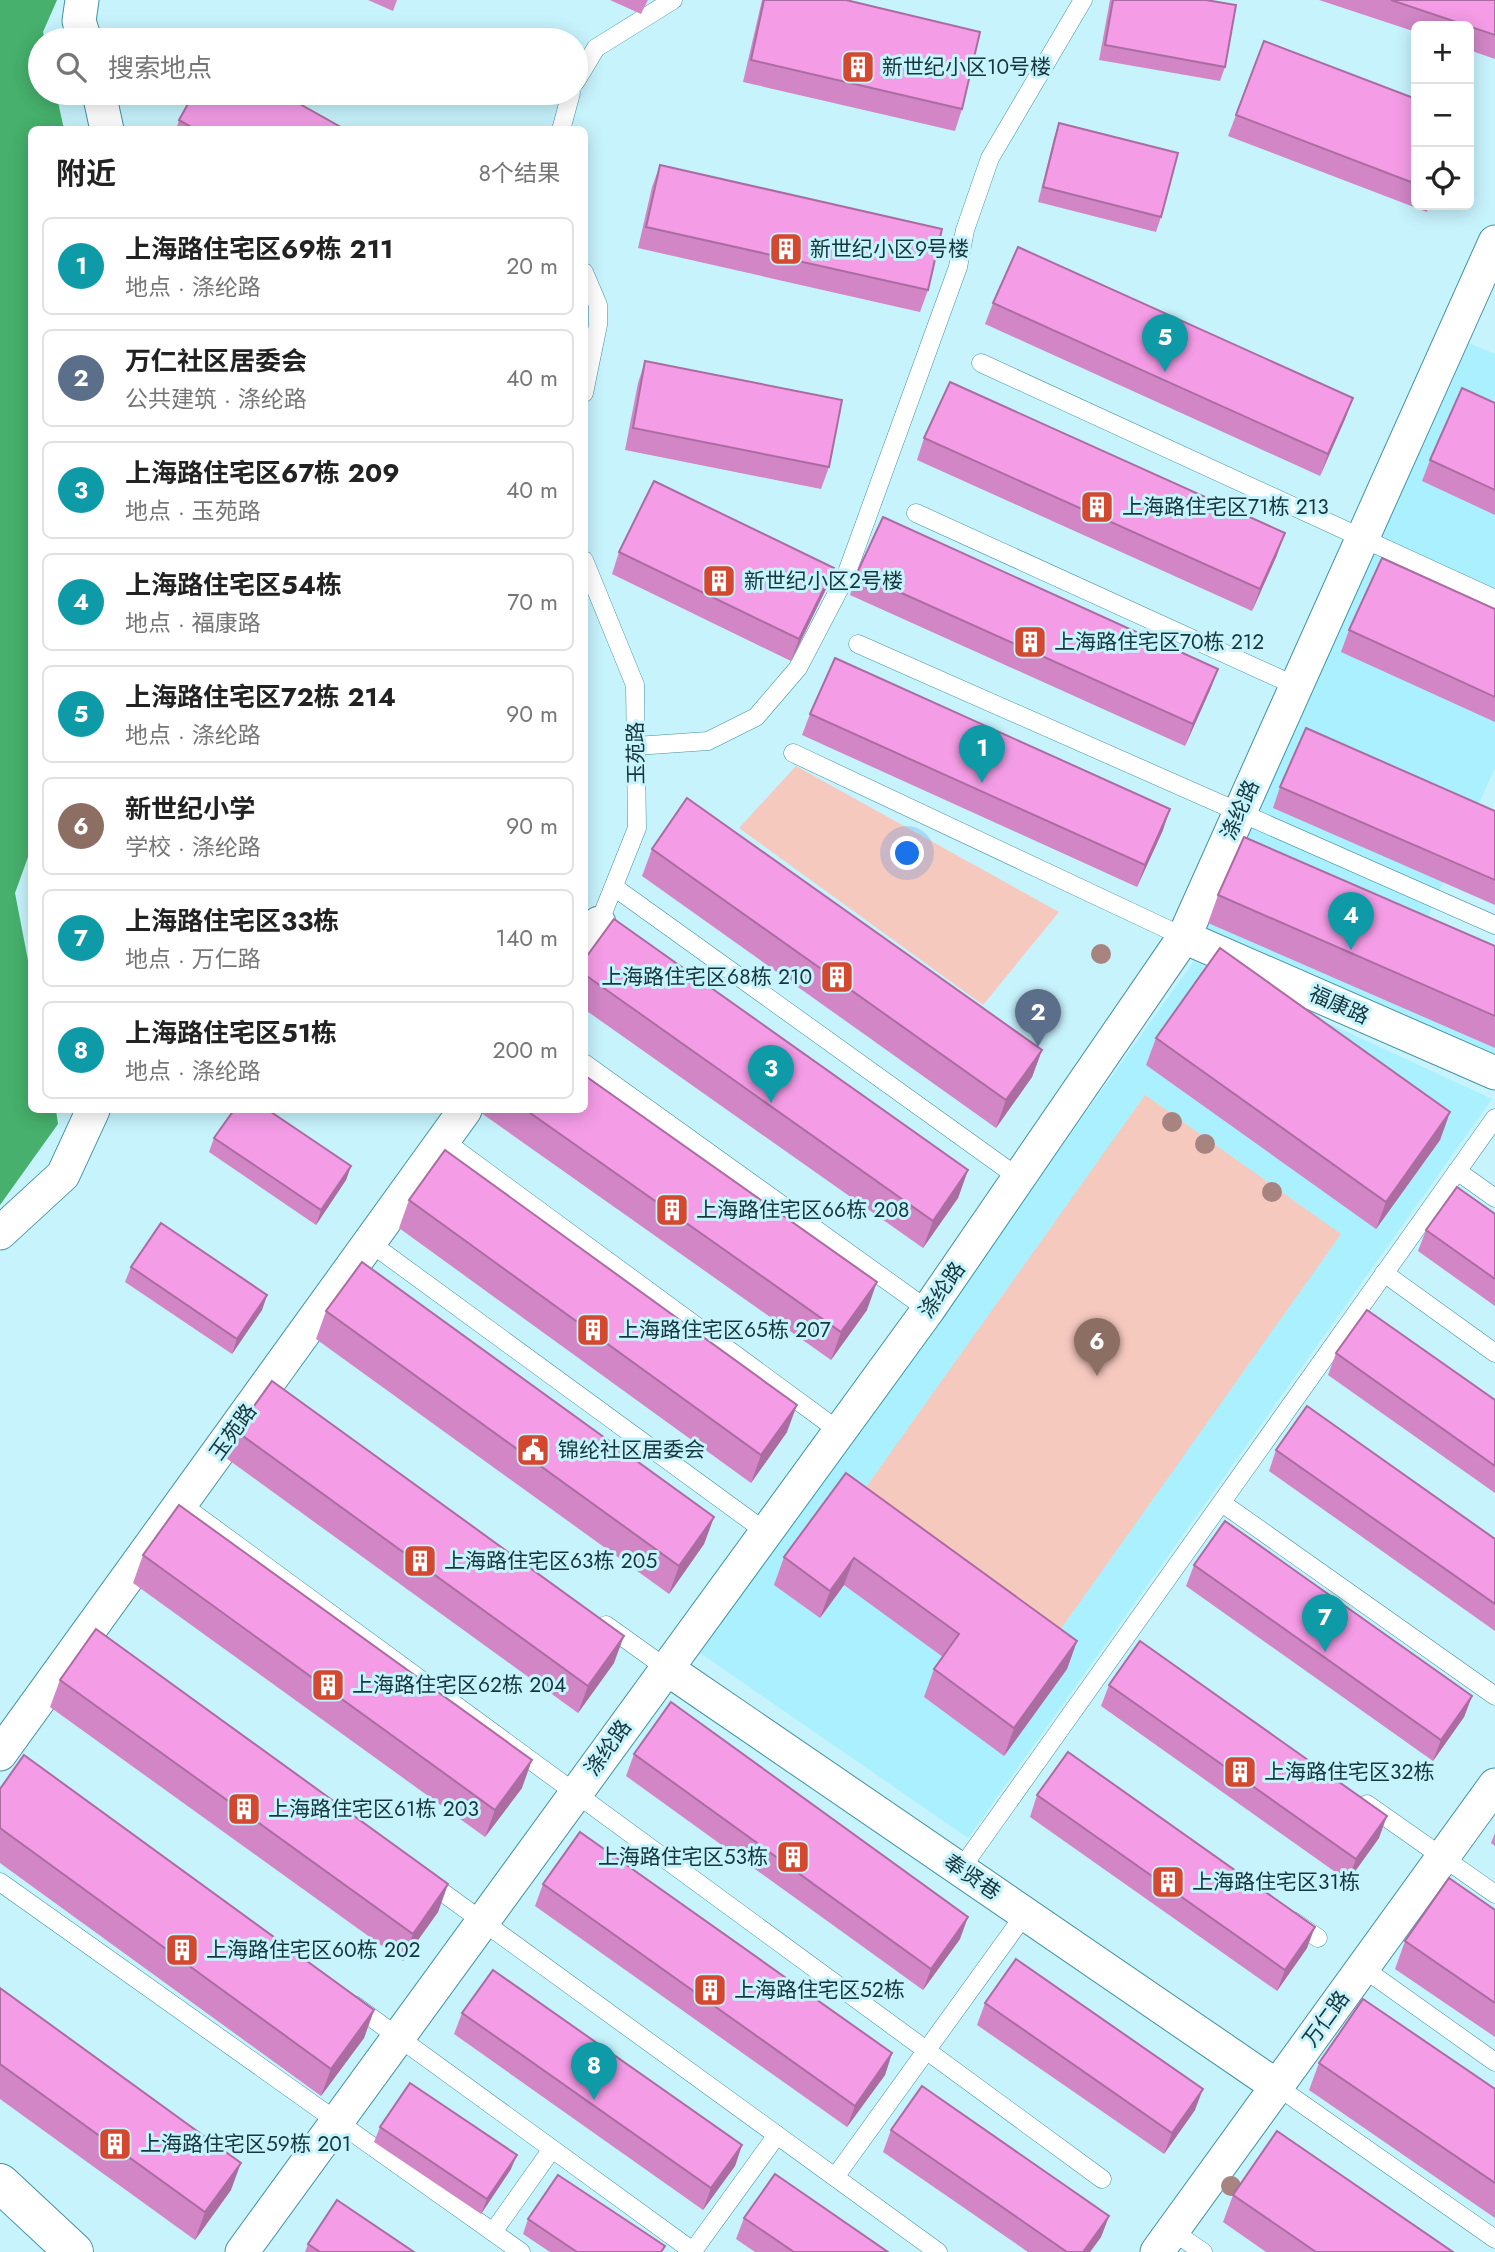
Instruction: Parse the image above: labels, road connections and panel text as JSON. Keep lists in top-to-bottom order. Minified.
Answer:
{"streets":{"street":["玉苑路","涤纶路","福康路","奉贤巷","万仁路"]},"crossings":[["涤纶路","福康路"],["涤纶路","奉贤巷"],["奉贤巷","万仁路"]],"places":{"building":["新世纪小区10号楼","新世纪小区9号楼","上海路住宅区71栋 213","新世纪小区2号楼","上海路住宅区70栋 212","上海路住宅区68栋 210","上海路住宅区66栋 208","上海路住宅区65栋 207","上海路住宅区63栋 205","上海路住宅区62栋 204","上海路住宅区32栋","上海路住宅区61栋 203","上海路住宅区53栋","上海路住宅区31栋","上海路住宅区60栋 202","上海路住宅区52栋","上海路住宅区59栋 201"],"public building":["锦纶社区居委会"]},"page":{"map_buttons":["+","−"],"search":"搜索地点","heading":["附近","8个结果"],"list":[{"mark":"1","name":"上海路住宅区69栋 211","note":"地点 · 涤纶路","value":"20 m"},{"mark":"2","name":"万仁社区居委会","note":"公共建筑 · 涤纶路","value":"40 m"},{"mark":"3","name":"上海路住宅区67栋 209","note":"地点 · 玉苑路","value":"40 m"},{"mark":"4","name":"上海路住宅区54栋","note":"地点 · 福康路","value":"70 m"},{"mark":"5","name":"上海路住宅区72栋 214","note":"地点 · 涤纶路","value":"90 m"},{"mark":"6","name":"新世纪小学","note":"学校 · 涤纶路","value":"90 m"},{"mark":"7","name":"上海路住宅区33栋","note":"地点 · 万仁路","value":"140 m"},{"mark":"8","name":"上海路住宅区51栋","note":"地点 · 涤纶路","value":"200 m"}],"pins":["5","1","4","2","3","6","7","8"]}}
